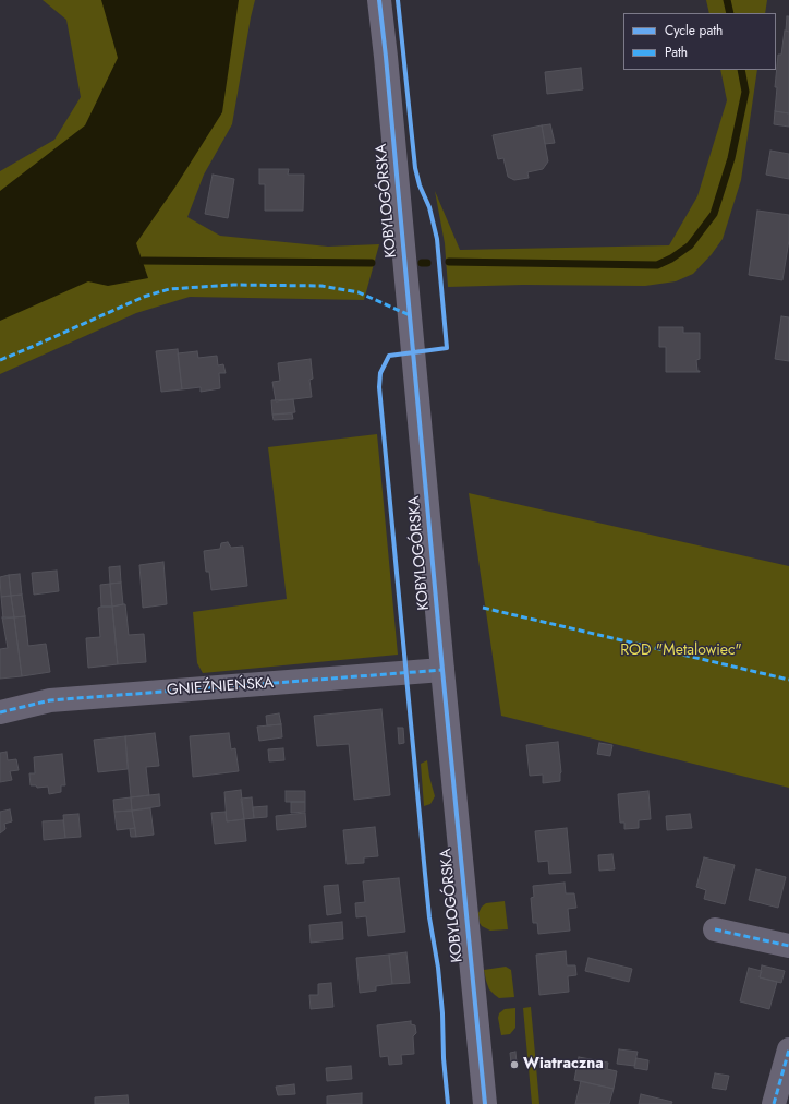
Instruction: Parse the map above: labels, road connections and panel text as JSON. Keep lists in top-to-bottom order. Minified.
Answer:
{"streets":{"street":["KOBYLOGÓRSKA","GNIEŹNIEŃSKA"]},"crossings":[["KOBYLOGÓRSKA","GNIEŹNIEŃSKA"]],"parks":["ROD \"Metalowiec\""],"places":["Wiatraczna"],"legend":["Cycle path","Path"]}
